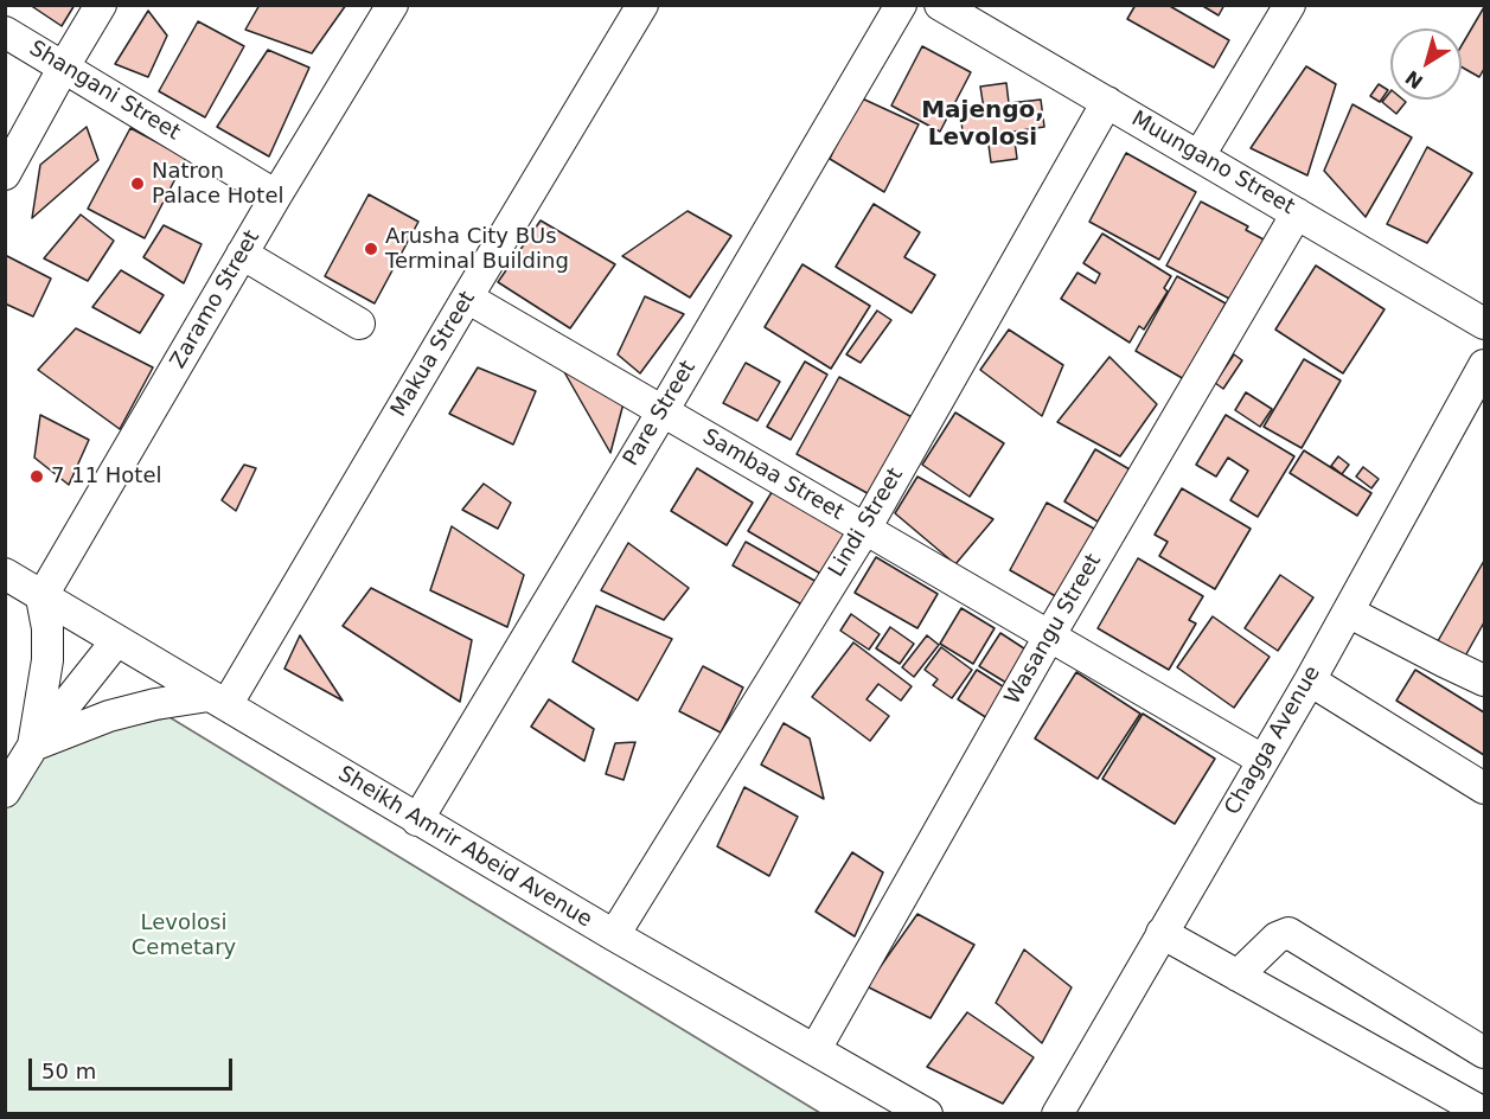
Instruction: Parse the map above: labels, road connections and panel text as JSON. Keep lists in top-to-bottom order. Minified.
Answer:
{"streets":{"street":["Shangani Street","Muungano Street","Zaramo Street","Makua Street","Pare Street","Sambaa Street","Lindi Street","Wasangu Street","Chagga Avenue","Sheikh Amrir Abeid Avenue"]},"crossings":[["Shangani Street","Zaramo Street"],["Muungano Street","Lindi Street"],["Muungano Street","Wasangu Street"],["Zaramo Street","Sheikh Amrir Abeid Avenue"],["Makua Street","Sambaa Street"],["Makua Street","Sheikh Amrir Abeid Avenue"],["Pare Street","Sambaa Street"],["Pare Street","Sheikh Amrir Abeid Avenue"],["Sambaa Street","Lindi Street"],["Sambaa Street","Wasangu Street"],["Sambaa Street","Chagga Avenue"],["Lindi Street","Sheikh Amrir Abeid Avenue"],["Wasangu Street","Sheikh Amrir Abeid Avenue"]],"districts":["Majengo, Levolosi"],"parks":["Levolosi Cemetary"],"places":["Natron Palace Hotel","Arusha City BUs Terminal Building","7 11 Hotel"],"scale_bar":"50 m","north":"bottom left"}
